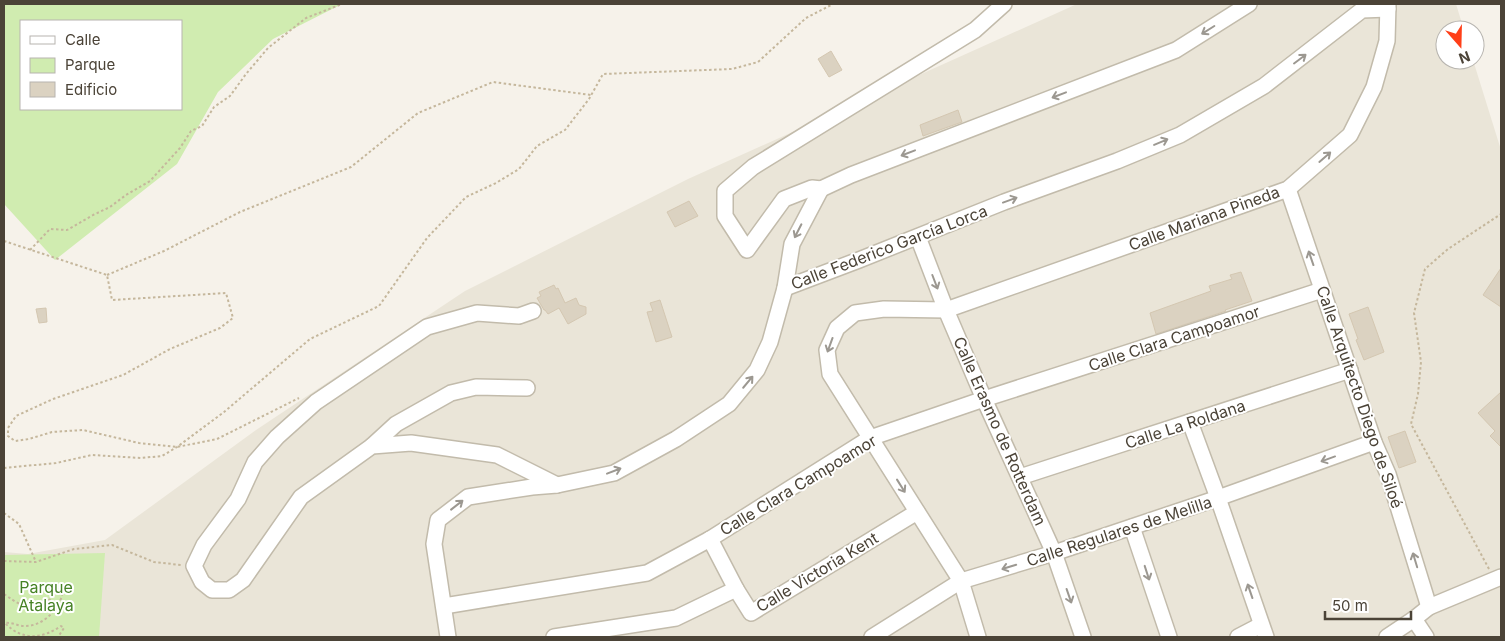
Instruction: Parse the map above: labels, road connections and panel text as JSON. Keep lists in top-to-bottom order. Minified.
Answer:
{"streets":{"street":["Calle Mariana Pineda","Calle Federico García Lorca","Calle Clara Campoamor","Calle Arquitecto Diego de Siloé","Calle La Roldana","Calle Erasmo de Rotterdam","Calle Regulares de Melilla","Calle Victoria Kent"]},"crossings":[["Calle Mariana Pineda","Calle Federico García Lorca"],["Calle Mariana Pineda","Calle Arquitecto Diego de Siloé"],["Calle Mariana Pineda","Calle Erasmo de Rotterdam"],["Calle Federico García Lorca","Calle Clara Campoamor"],["Calle Federico García Lorca","Calle Erasmo de Rotterdam"],["Calle Clara Campoamor","Calle Arquitecto Diego de Siloé"],["Calle Clara Campoamor","Calle Erasmo de Rotterdam"],["Calle Clara Campoamor","Calle Victoria Kent"],["Calle Arquitecto Diego de Siloé","Calle La Roldana"],["Calle Arquitecto Diego de Siloé","Calle Regulares de Melilla"],["Calle La Roldana","Calle Erasmo de Rotterdam"],["Calle Erasmo de Rotterdam","Calle Regulares de Melilla"]],"one_way":["Calle Mariana Pineda","Calle Arquitecto Diego de Siloé","Calle Regulares de Melilla"],"parks":["Parque Atalaya"],"legend":["Calle","Parque","Edificio"],"scale_bar":"50 m","north":"bottom"}
